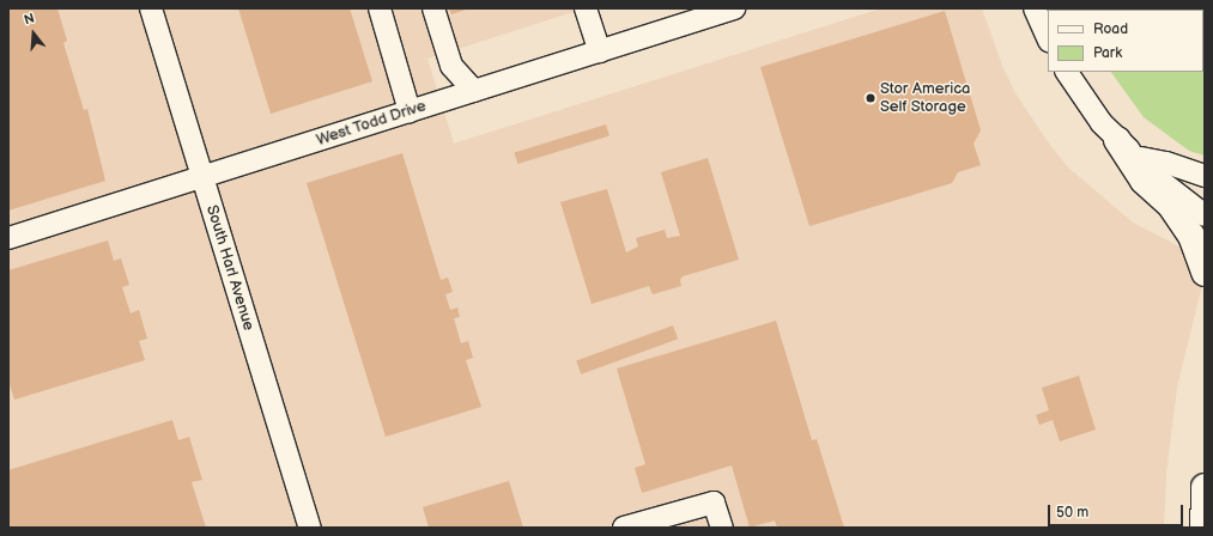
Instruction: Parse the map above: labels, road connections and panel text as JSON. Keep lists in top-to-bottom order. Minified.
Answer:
{"streets":{"street":["West Todd Drive","South Harl Avenue"]},"crossings":[["West Todd Drive","South Harl Avenue"]],"places":["Stor America Self Storage"],"legend":["Road","Park"],"scale_bar":"50 m","north":"top"}
